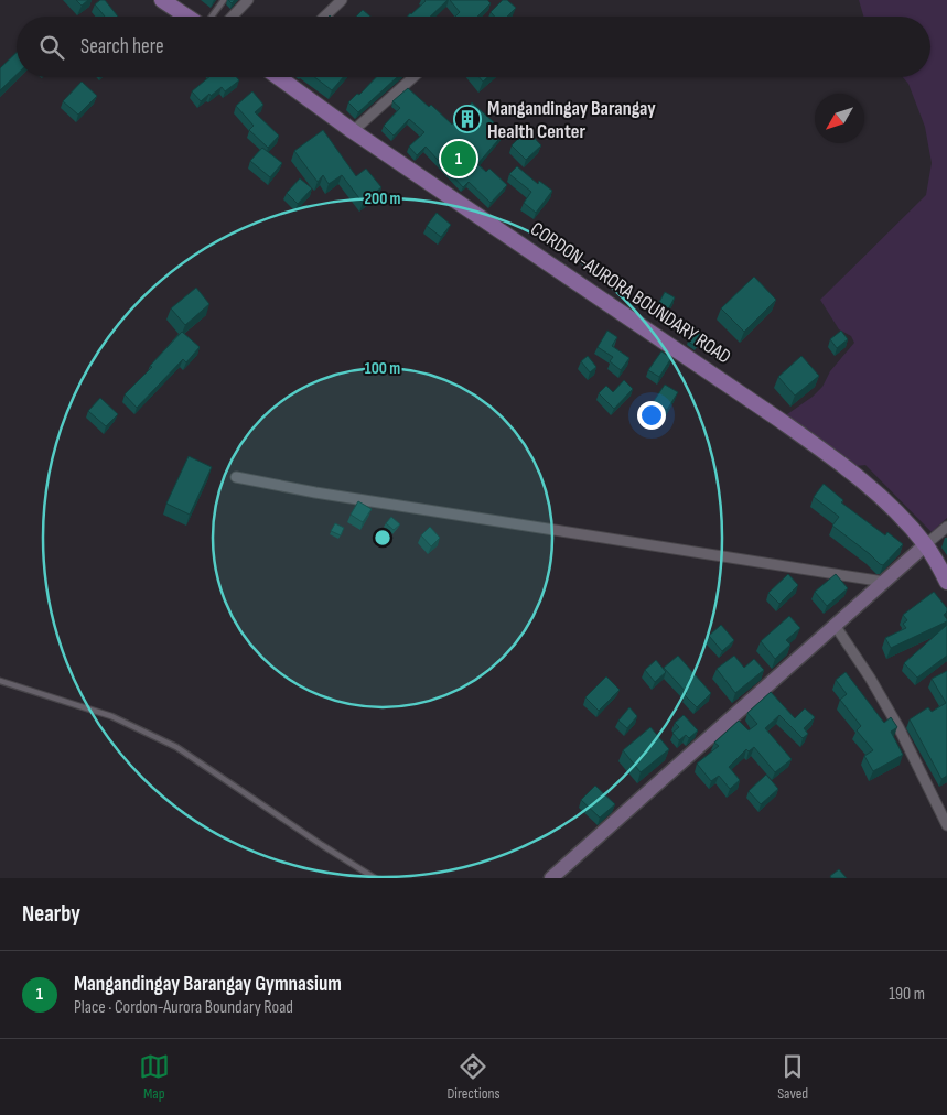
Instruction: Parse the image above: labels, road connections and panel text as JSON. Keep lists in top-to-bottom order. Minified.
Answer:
{"streets":{"main road":["CORDON-AURORA BOUNDARY ROAD"]},"places":{"building":["Mangandingay Barangay Health Center"]},"north":"bottom left","page":{"search":"Search here","pins":"1","heading":"Nearby","list":[{"mark":"1","name":"Mangandingay Barangay Gymnasium","note":"Place · Cordon-Aurora Boundary Road","value":"190 m"}],"nav":["Map","Directions","Saved"]},"rings":["200 m","100 m"]}
